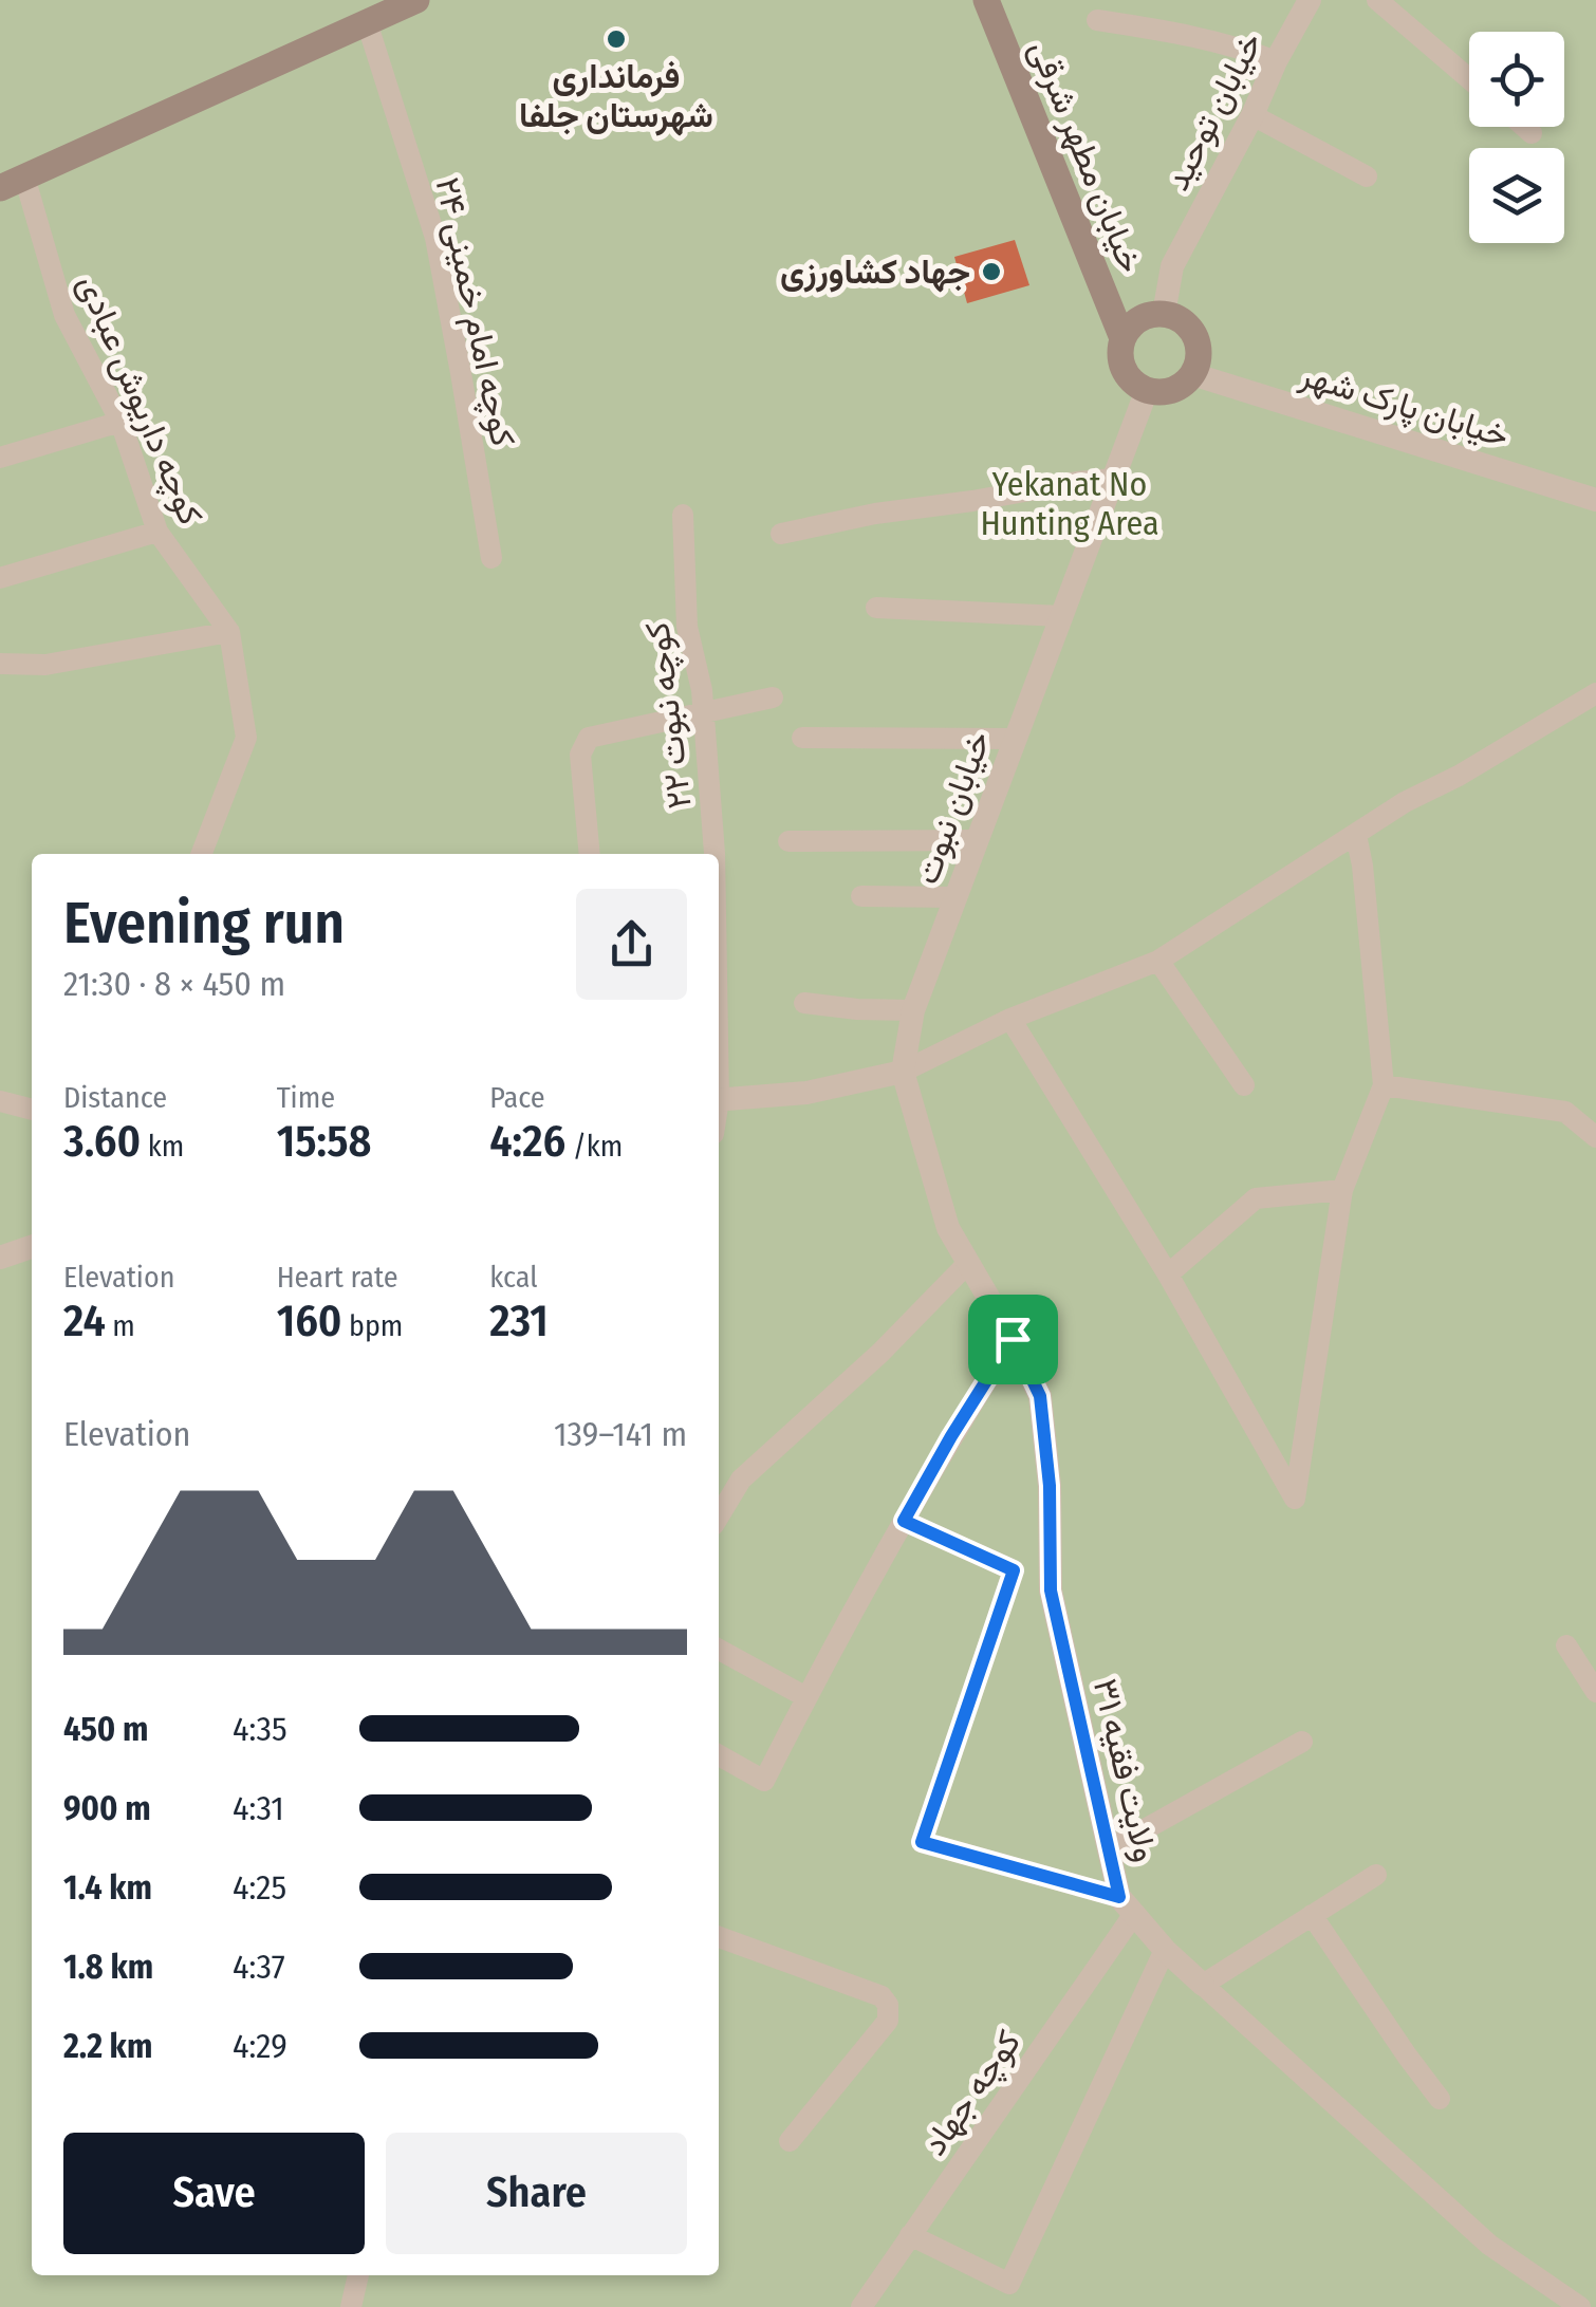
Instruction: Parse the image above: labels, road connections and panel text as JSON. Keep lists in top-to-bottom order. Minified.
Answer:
{"streets":{"main road":["خیابان مطهر شرقی"],"street":["خیابان توحید","کوچه امام خمینی ۲۴","کوچه داریوش عبادی","خیابان پارک شهر","کوچه نبوت ۲۲","خیابان نبوت","ولایت فقیه ۳۱","کوچه جهاد"]},"crossings":[["خیابان توحید","خیابان مطهر شرقی"],["خیابان توحید","خیابان پارک شهر"],["خیابان توحید","خیابان نبوت"],["خیابان مطهر شرقی","خیابان پارک شهر"],["خیابان مطهر شرقی","خیابان نبوت"],["خیابان پارک شهر","خیابان نبوت"],["خیابان نبوت","ولایت فقیه ۳۱"],["ولایت فقیه ۳۱","کوچه جهاد"]],"parks":["Yekanat No Hunting Area"],"places":["فرمانداری شهرستان جلفا","جهاد کشاورزی"],"page":{"heading":["Evening run","21:30 · 8 × 450 m"],"stats":[["Distance","3.60 km"],["Time","15:58"],["Pace","4:26 /km"],["Elevation","24 m"],["Heart rate","160 bpm"],["kcal","231"]],"chart":["Elevation","139–141 m"],"list":[{"name":"450 m","note":"4:35"},{"name":"900 m","note":"4:31"},{"name":"1.4 km","note":"4:25"},{"name":"1.8 km","note":"4:37"},{"name":"2.2 km","note":"4:29"}],"buttons":["Save","Share"]}}
